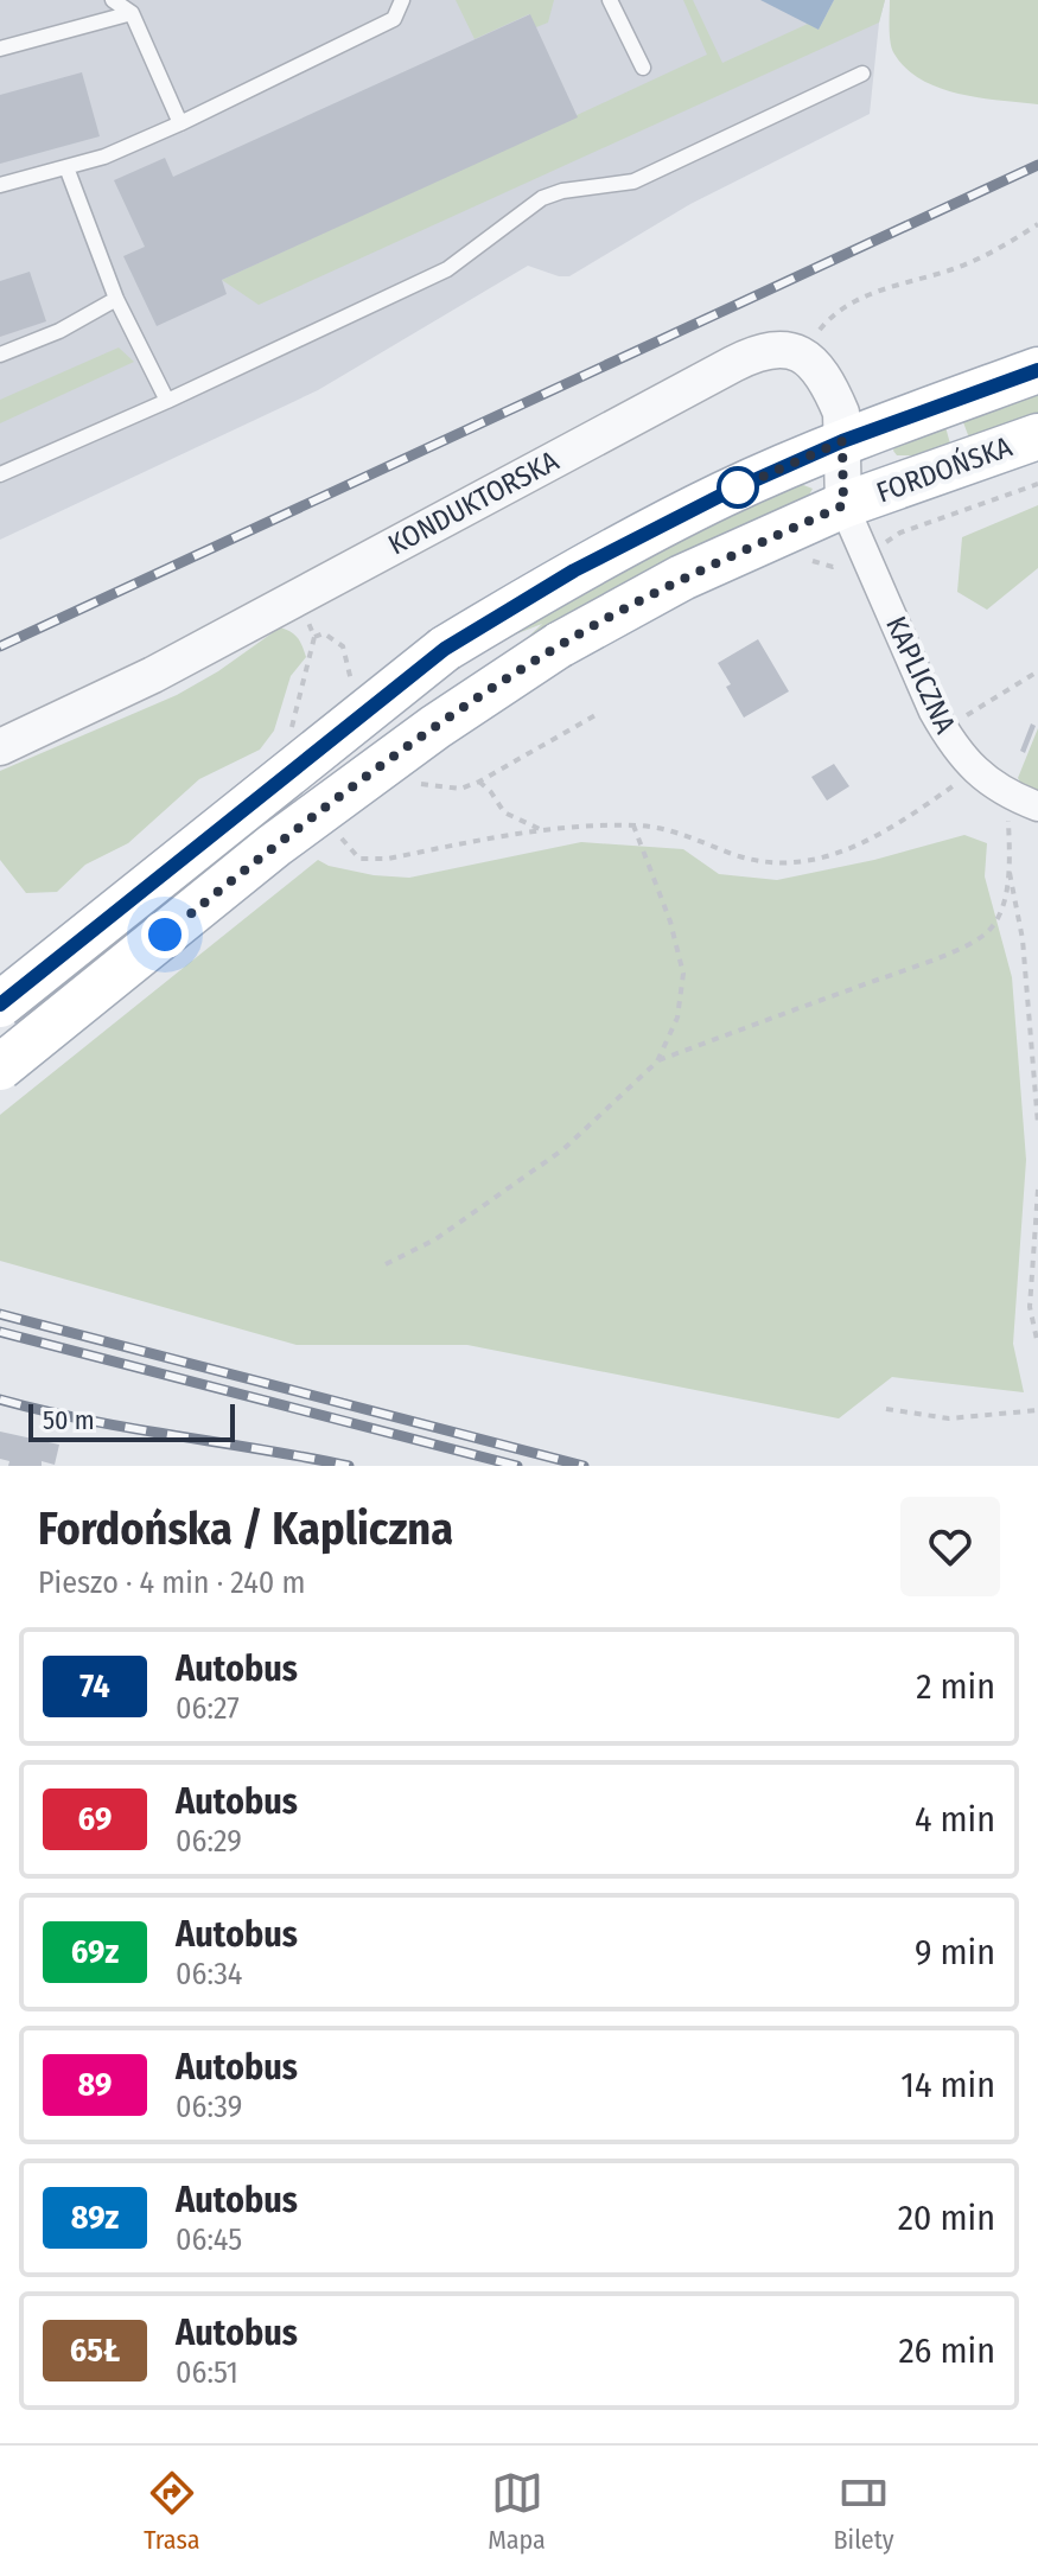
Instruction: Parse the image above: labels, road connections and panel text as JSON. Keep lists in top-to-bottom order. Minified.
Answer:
{"streets":{"main road":["FORDOŃSKA"],"street":["KONDUKTORSKA","KAPLICZNA"]},"crossings":[["FORDOŃSKA","KAPLICZNA"]],"lines":["bus line 74"],"scale_bar":"50 m","page":{"scale":"50 m","heading":["Fordońska / Kapliczna","Pieszo · 4 min · 240 m"],"list":[{"mark":"74","name":"Autobus","note":"06:27","value":"2 min"},{"mark":"69","name":"Autobus","note":"06:29","value":"4 min"},{"mark":"69z","name":"Autobus","note":"06:34","value":"9 min"},{"mark":"89","name":"Autobus","note":"06:39","value":"14 min"},{"mark":"89z","name":"Autobus","note":"06:45","value":"20 min"},{"mark":"65Ł","name":"Autobus","note":"06:51","value":"26 min"}],"tabs":["Trasa","Mapa","Bilety"]}}
